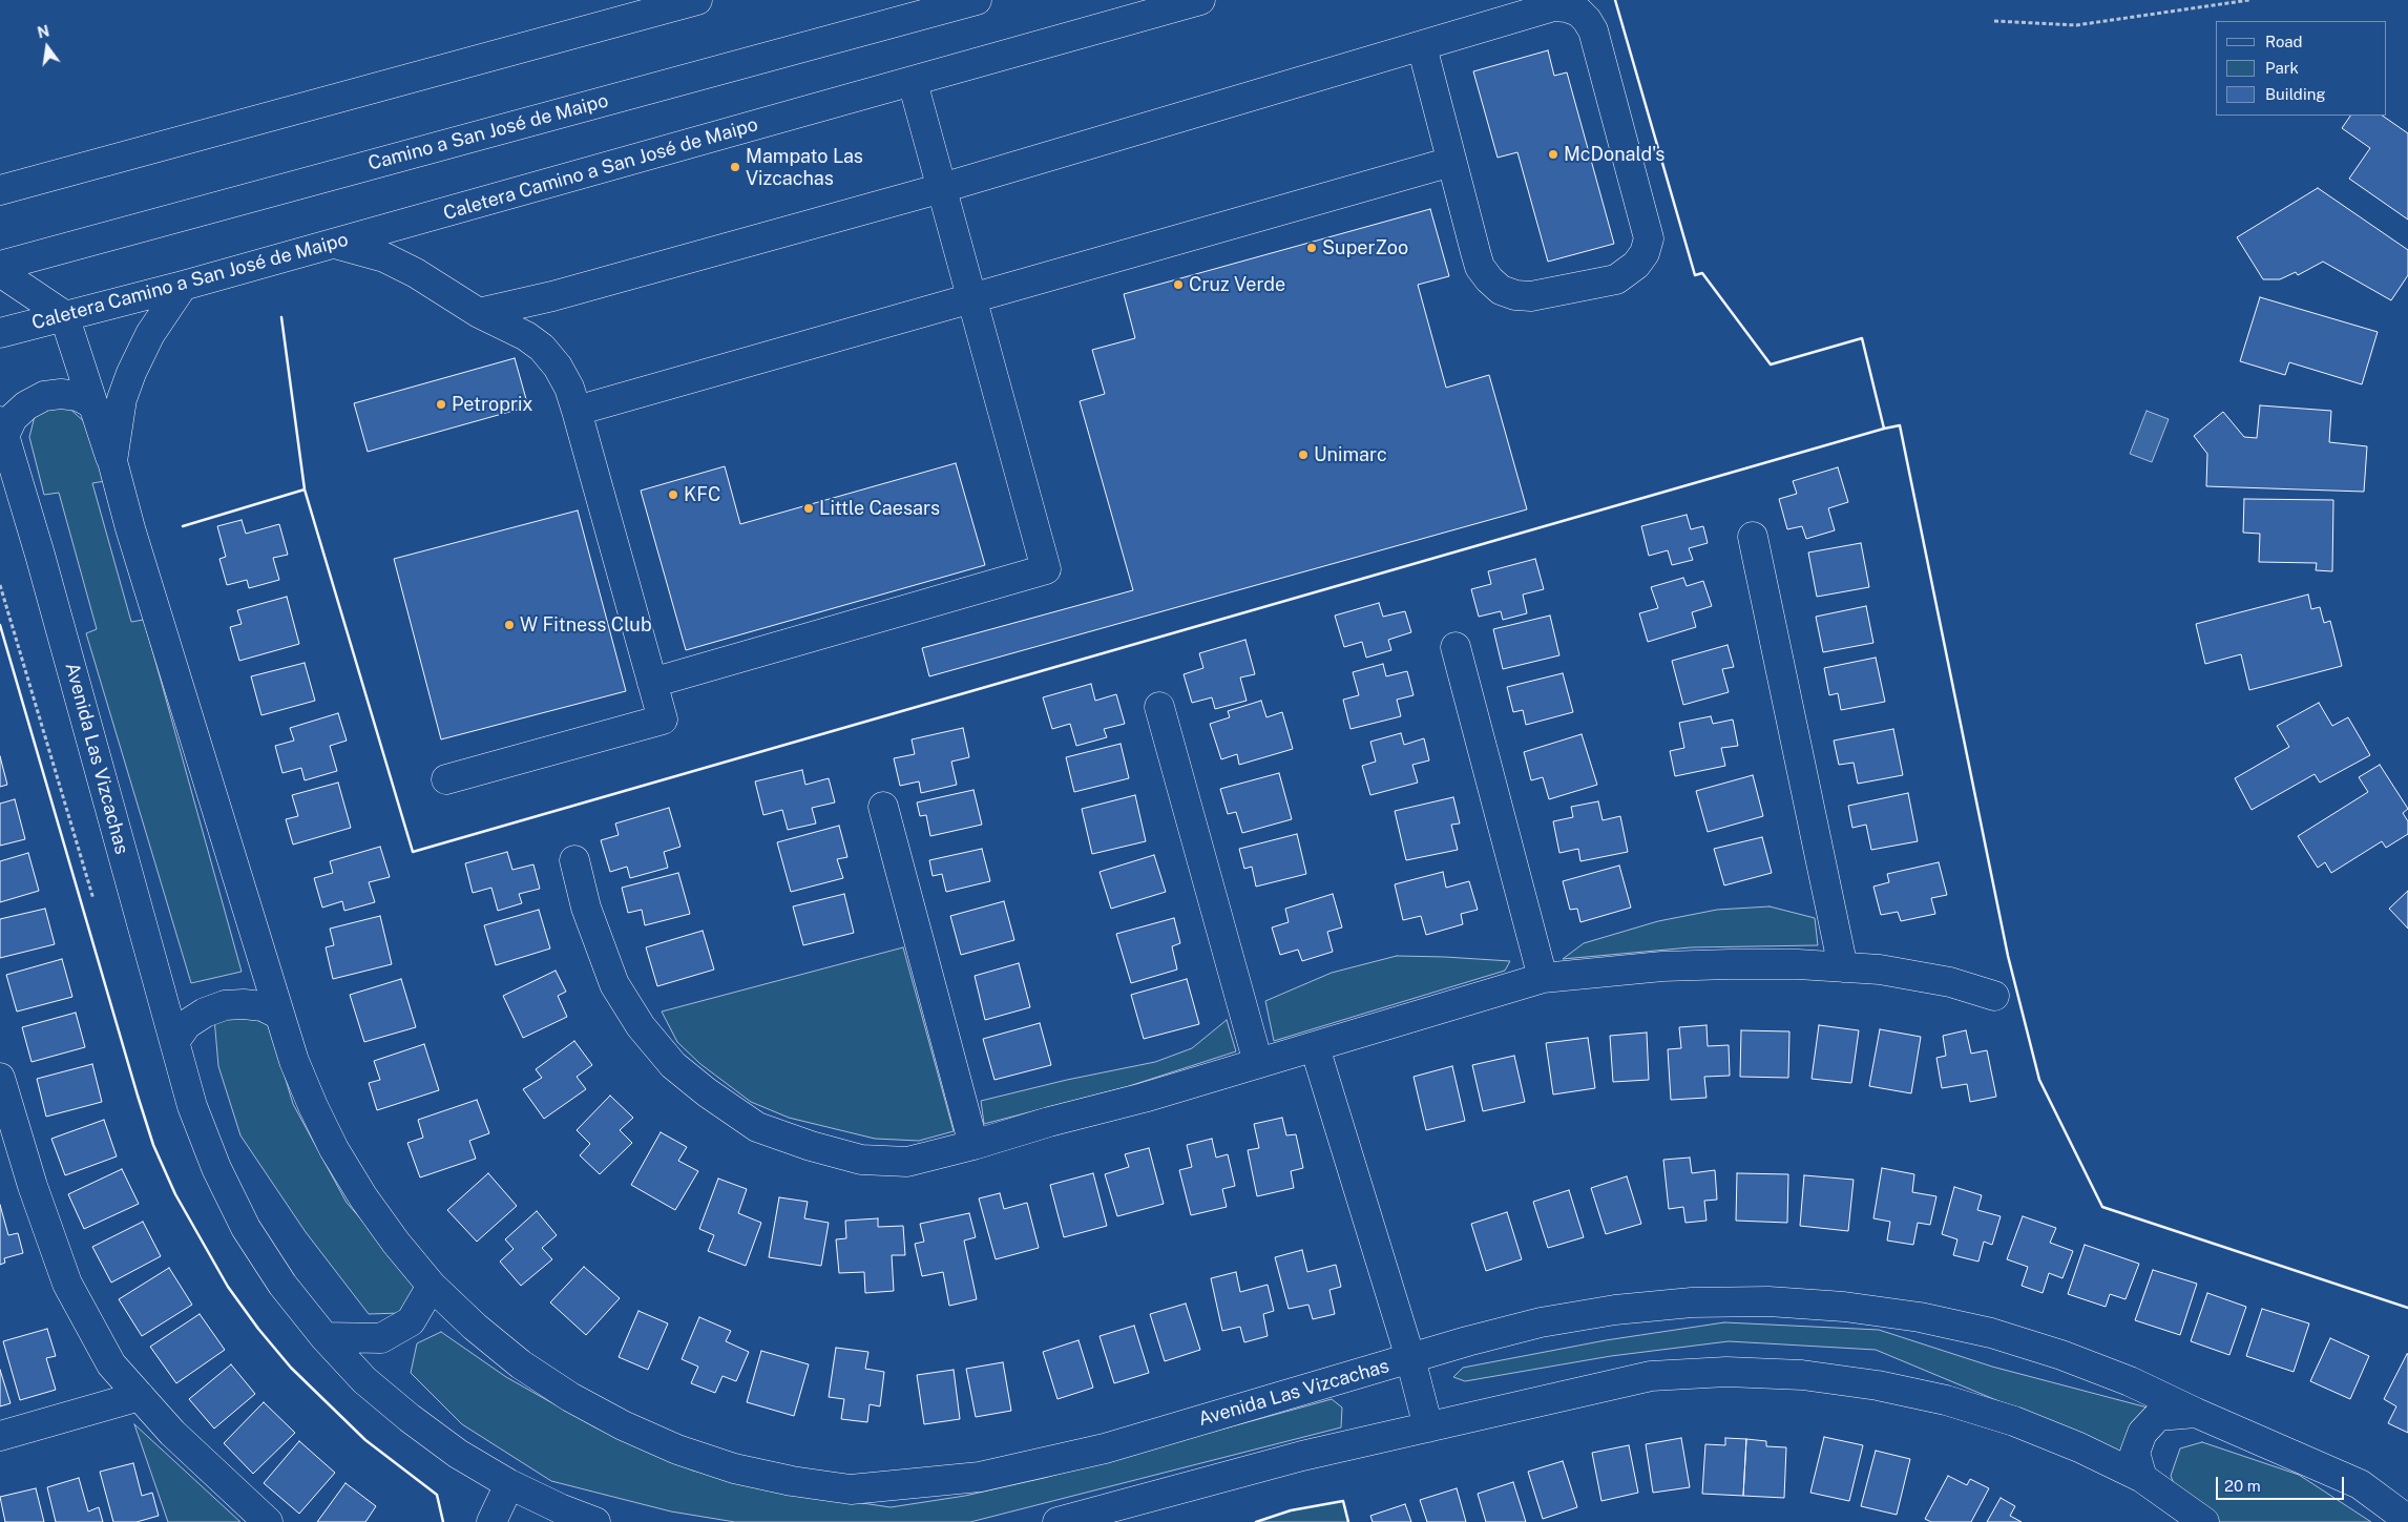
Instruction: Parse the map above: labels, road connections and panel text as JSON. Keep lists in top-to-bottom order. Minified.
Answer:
{"streets":{"street":["Camino a San José de Maipo","Caletera Camino a San José de Maipo","Avenida Las Vizcachas"]},"crossings":[["Caletera Camino a San José de Maipo","Avenida Las Vizcachas"]],"places":["McDonald's","Mampato Las Vizcachas","SuperZoo","Cruz Verde","Petroprix","Unimarc","KFC","Little Caesars","W Fitness Club"],"legend":["Road","Park","Building"],"scale_bar":"20 m","north":"top"}
